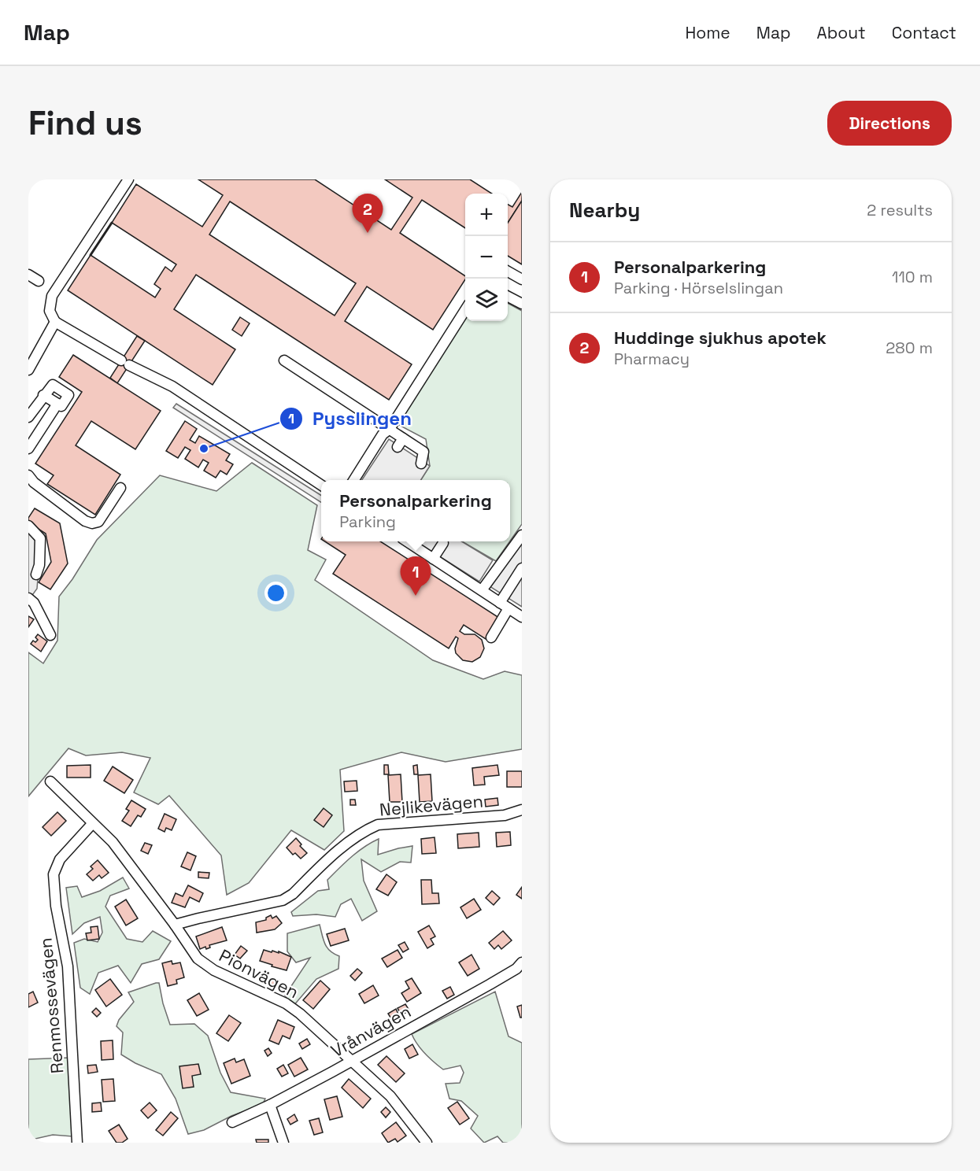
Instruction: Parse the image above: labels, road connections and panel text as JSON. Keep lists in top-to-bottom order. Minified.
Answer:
{"streets":{"street":["Nejlikevägen","Pionvägen","Renmossevägen","Vrånvägen"]},"crossings":[["Nejlikevägen","Pionvägen"],["Pionvägen","Renmossevägen"],["Pionvägen","Vrånvägen"]],"places":["Pysslingen"],"page":{"header":"Map","nav":["Home","Map","About","Contact"],"buttons":"Directions","title":"Find us","heading":["Nearby","2 results"],"map_buttons":["+","−"],"pins":["2","1"],"list":[{"mark":"1","name":"Personalparkering","note":"Parking · Hörselslingan","value":"110 m"},{"mark":"2","name":"Huddinge sjukhus apotek","note":"Pharmacy","value":"280 m"}],"popup":["Personalparkering","Parking"]}}
